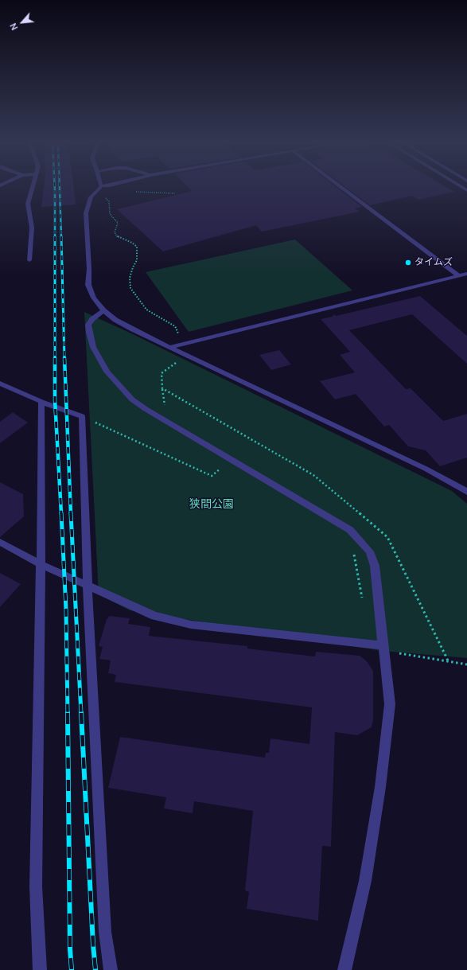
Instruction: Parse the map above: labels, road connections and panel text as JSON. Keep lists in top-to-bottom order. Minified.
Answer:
{"parks":["狭間公園"],"places":["タイムズ"],"north":"bottom left"}
